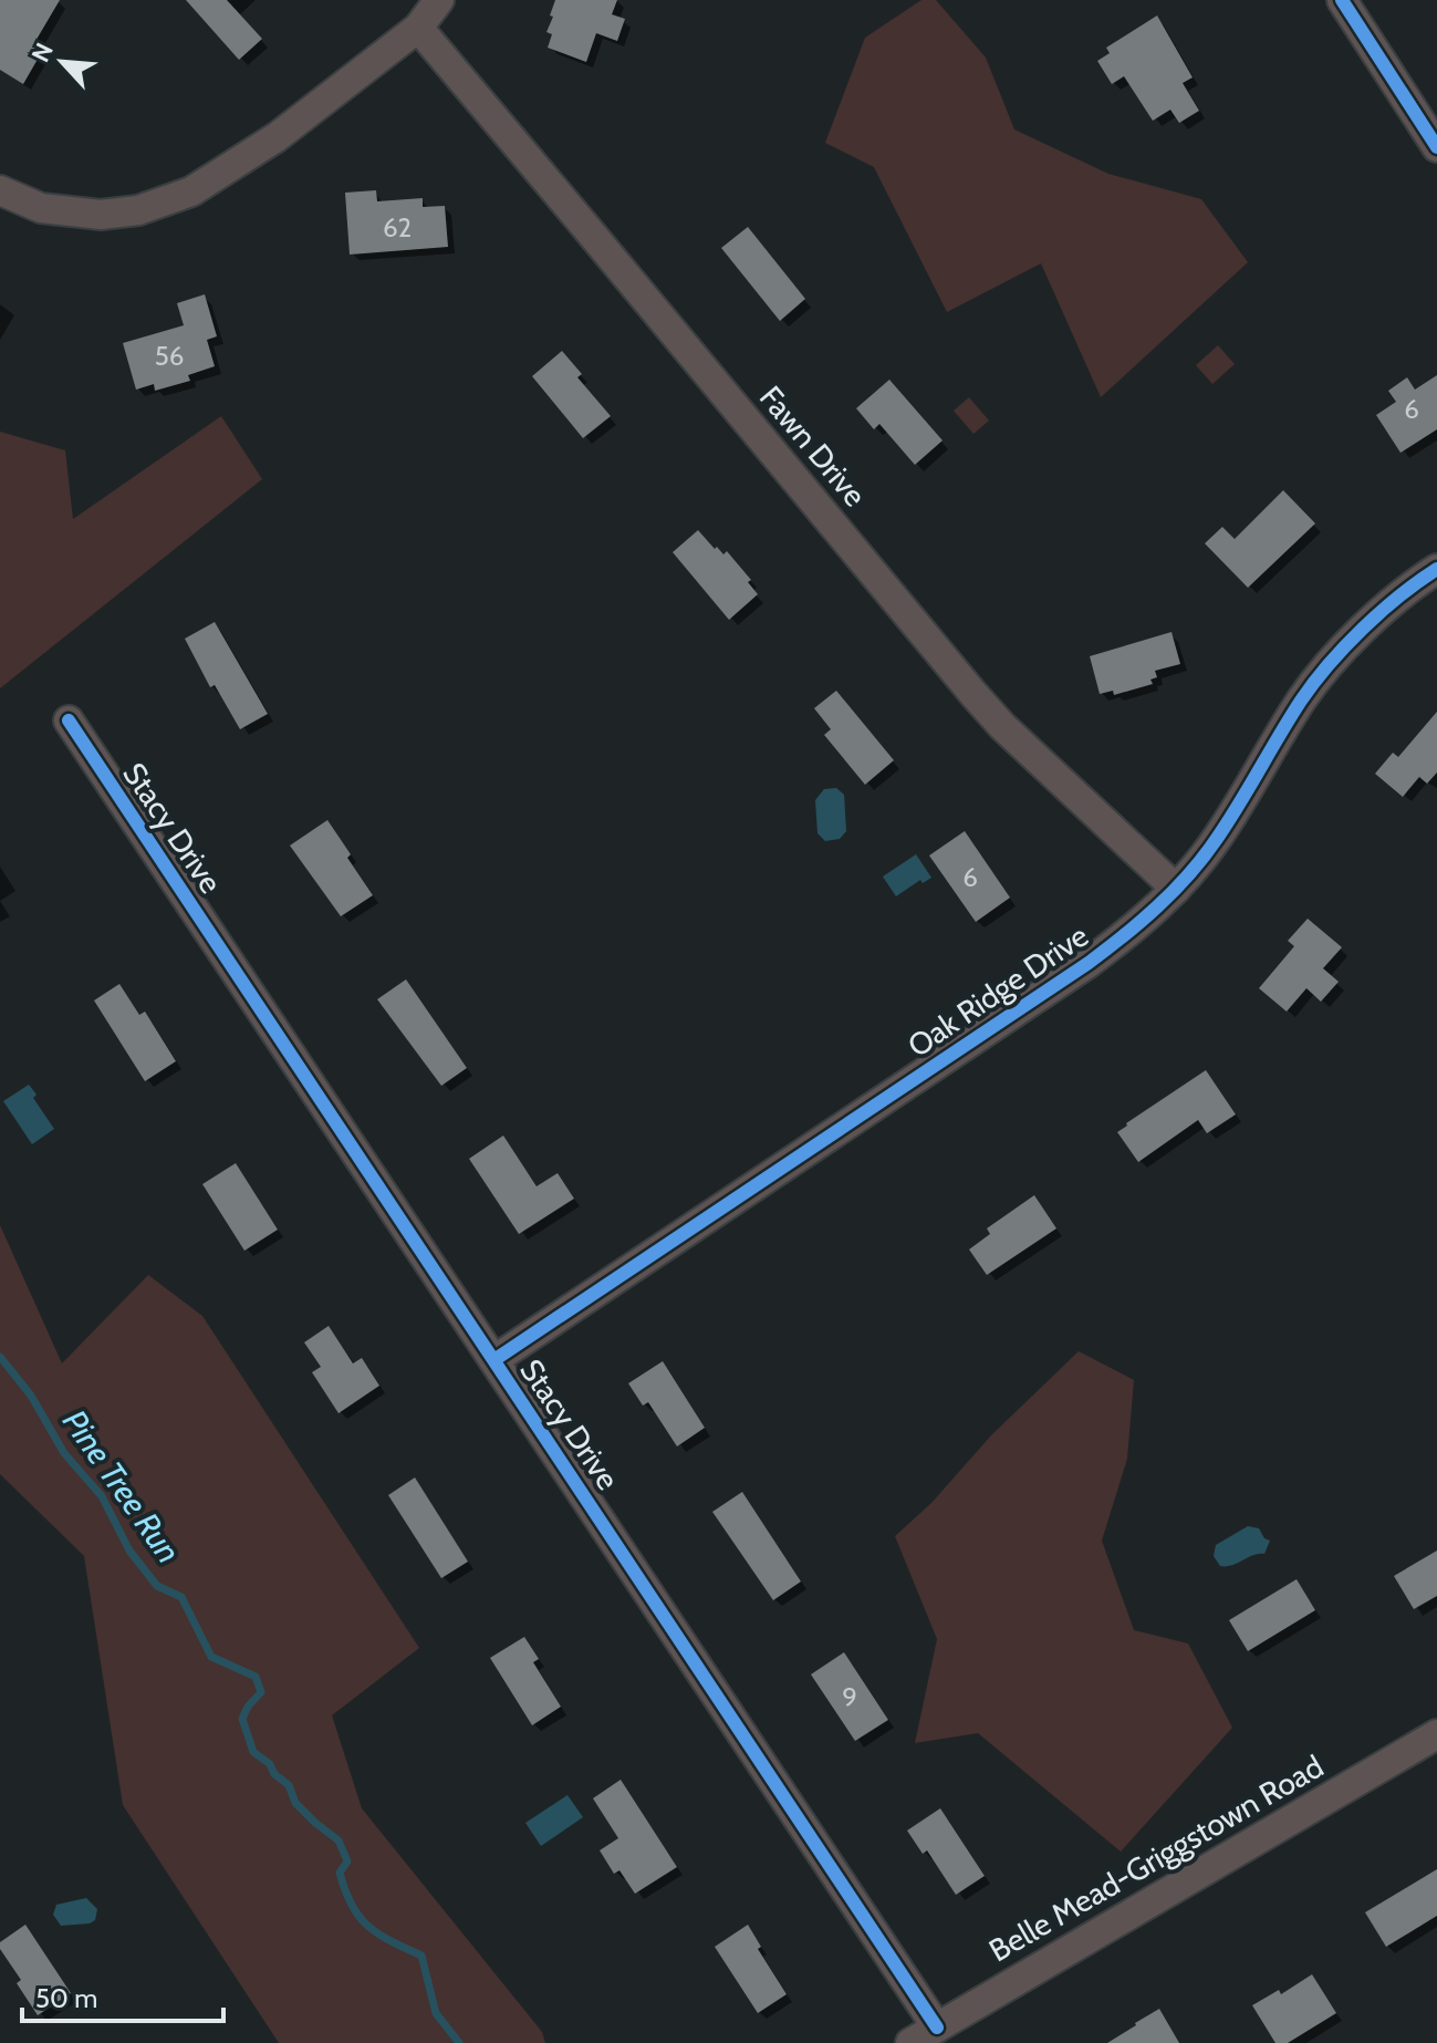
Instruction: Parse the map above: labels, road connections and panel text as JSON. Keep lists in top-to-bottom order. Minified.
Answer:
{"streets":{"street":["Fawn Drive","Stacy Drive","Oak Ridge Drive","Belle Mead-Griggstown Road"]},"crossings":[["Fawn Drive","Oak Ridge Drive"],["Stacy Drive","Oak Ridge Drive"],["Stacy Drive","Belle Mead-Griggstown Road"]],"water":["Pine Tree Run"],"house_numbers":["62","56","6","6","9"],"scale_bar":"50 m","north":"top left"}
